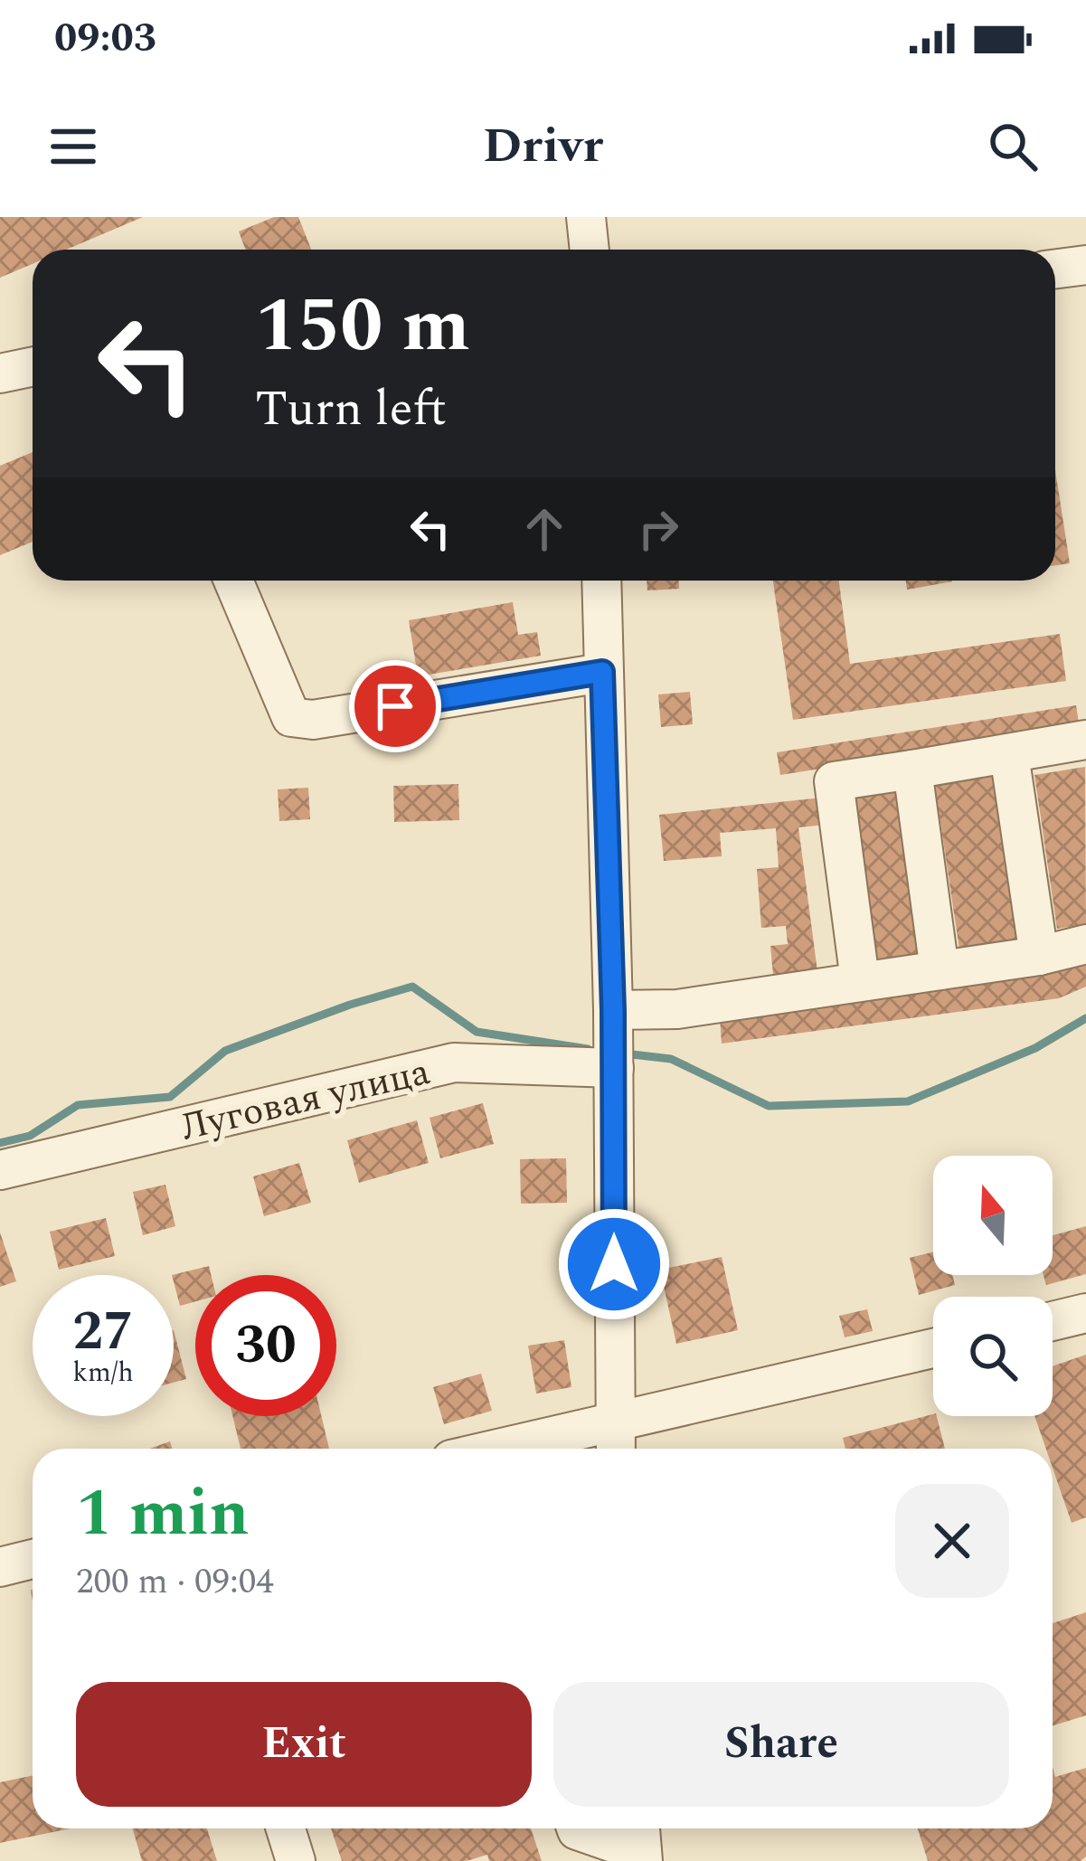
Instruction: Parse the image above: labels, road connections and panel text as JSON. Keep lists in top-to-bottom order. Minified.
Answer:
{"streets":{"street":["Луговая улица"]},"north":"top","page":{"status":"09:03","header":"Drivr","turn":["150 m","Turn left"],"speed":"27 km/h","limit":"30","heading":["1 min","200 m · 09:04"],"buttons":["Exit","Share"]}}
